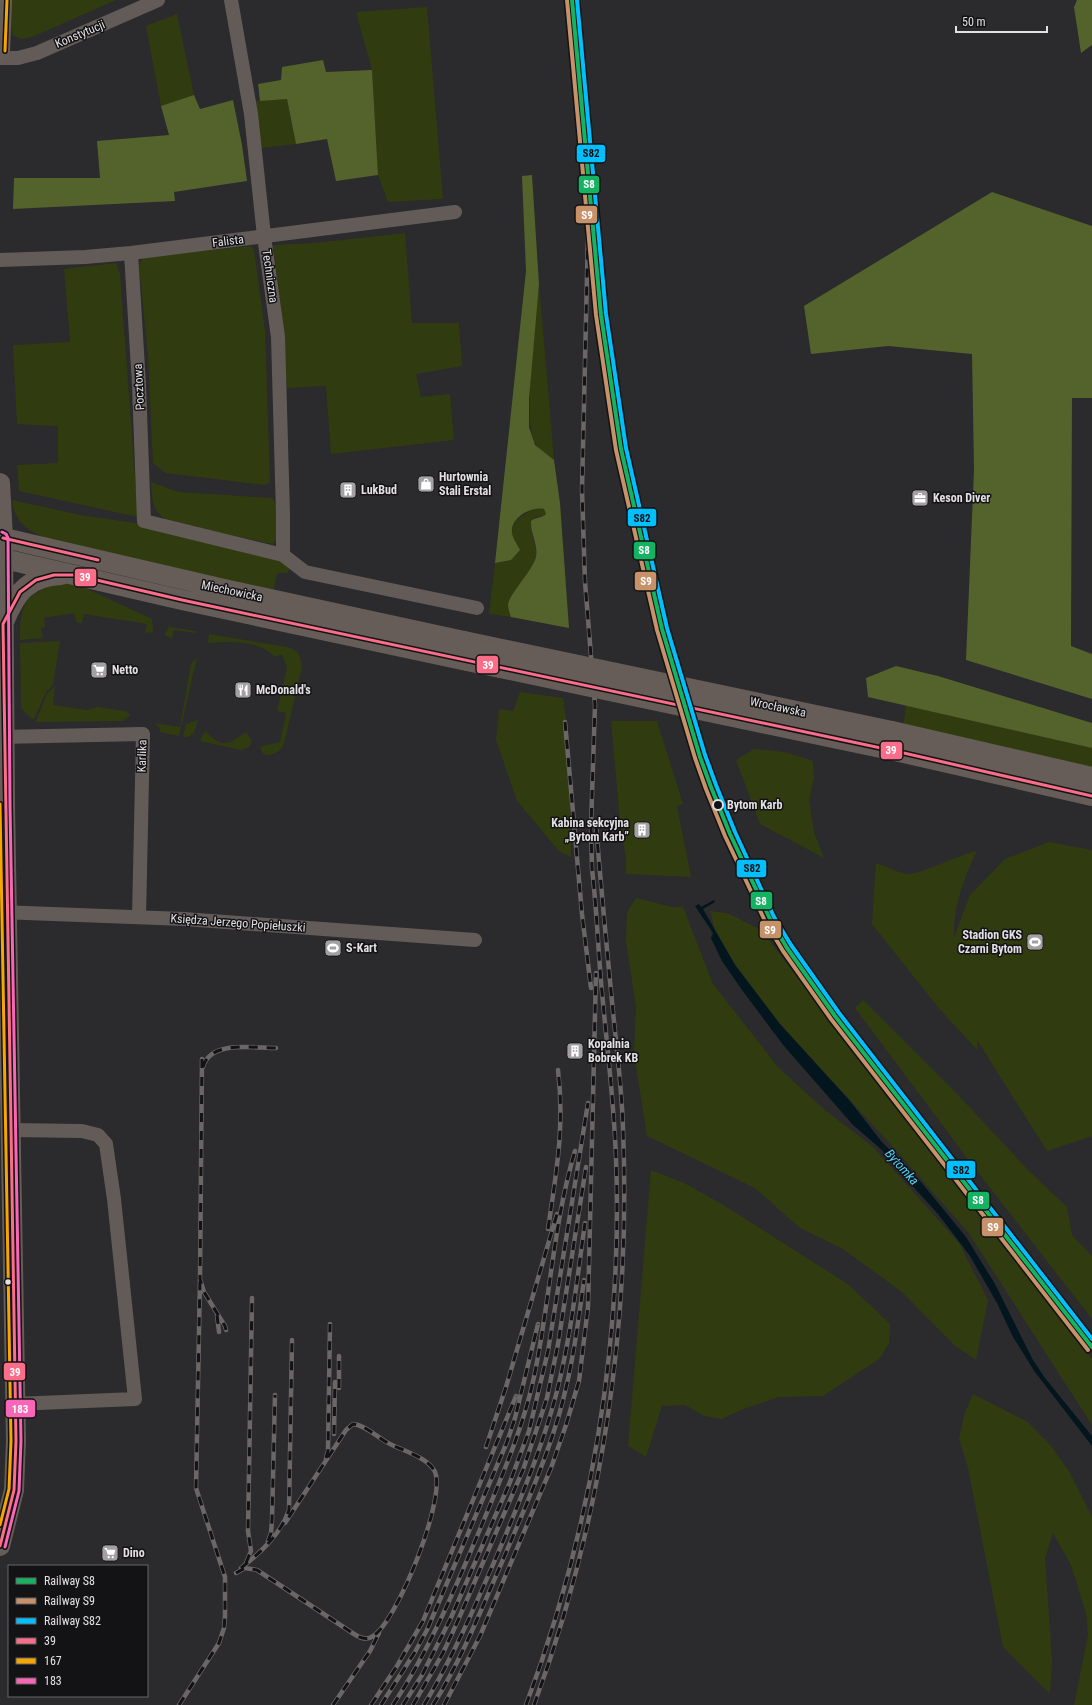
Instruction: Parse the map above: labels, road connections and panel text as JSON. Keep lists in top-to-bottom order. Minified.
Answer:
{"streets":{"main road":["Miechowicka","Wrocławska"],"street":["Konstytucji","Falista","Techniczna","Pocztowa","Karlika","Księdza Jerzego Popiełuszki"]},"crossings":[["Falista","Techniczna"],["Falista","Pocztowa"],["Techniczna","Pocztowa"],["Miechowicka","Wrocławska"],["Karlika","Księdza Jerzego Popiełuszki"]],"water":["Bytomka"],"places":{"shop":["Hurtownia Stali Erstal"],"building":["LukBud","Kabina sekcyjna „Bytom Karb”","Kopalnia Bobrek KB"],"office":["Keson Diver"],"supermarket":["Netto","Dino"],"restaurant":["McDonald's"],"other":["Bytom Karb"],"sports":["Stadion GKS Czarni Bytom","S-Kart"]},"lines":["rail line S8","rail line S9","rail line S82","transit line 167","transit line 183","transit line 39"],"legend":["Railway S8","Railway S9","Railway S82","39","167","183"],"scale_bar":"50 m"}
